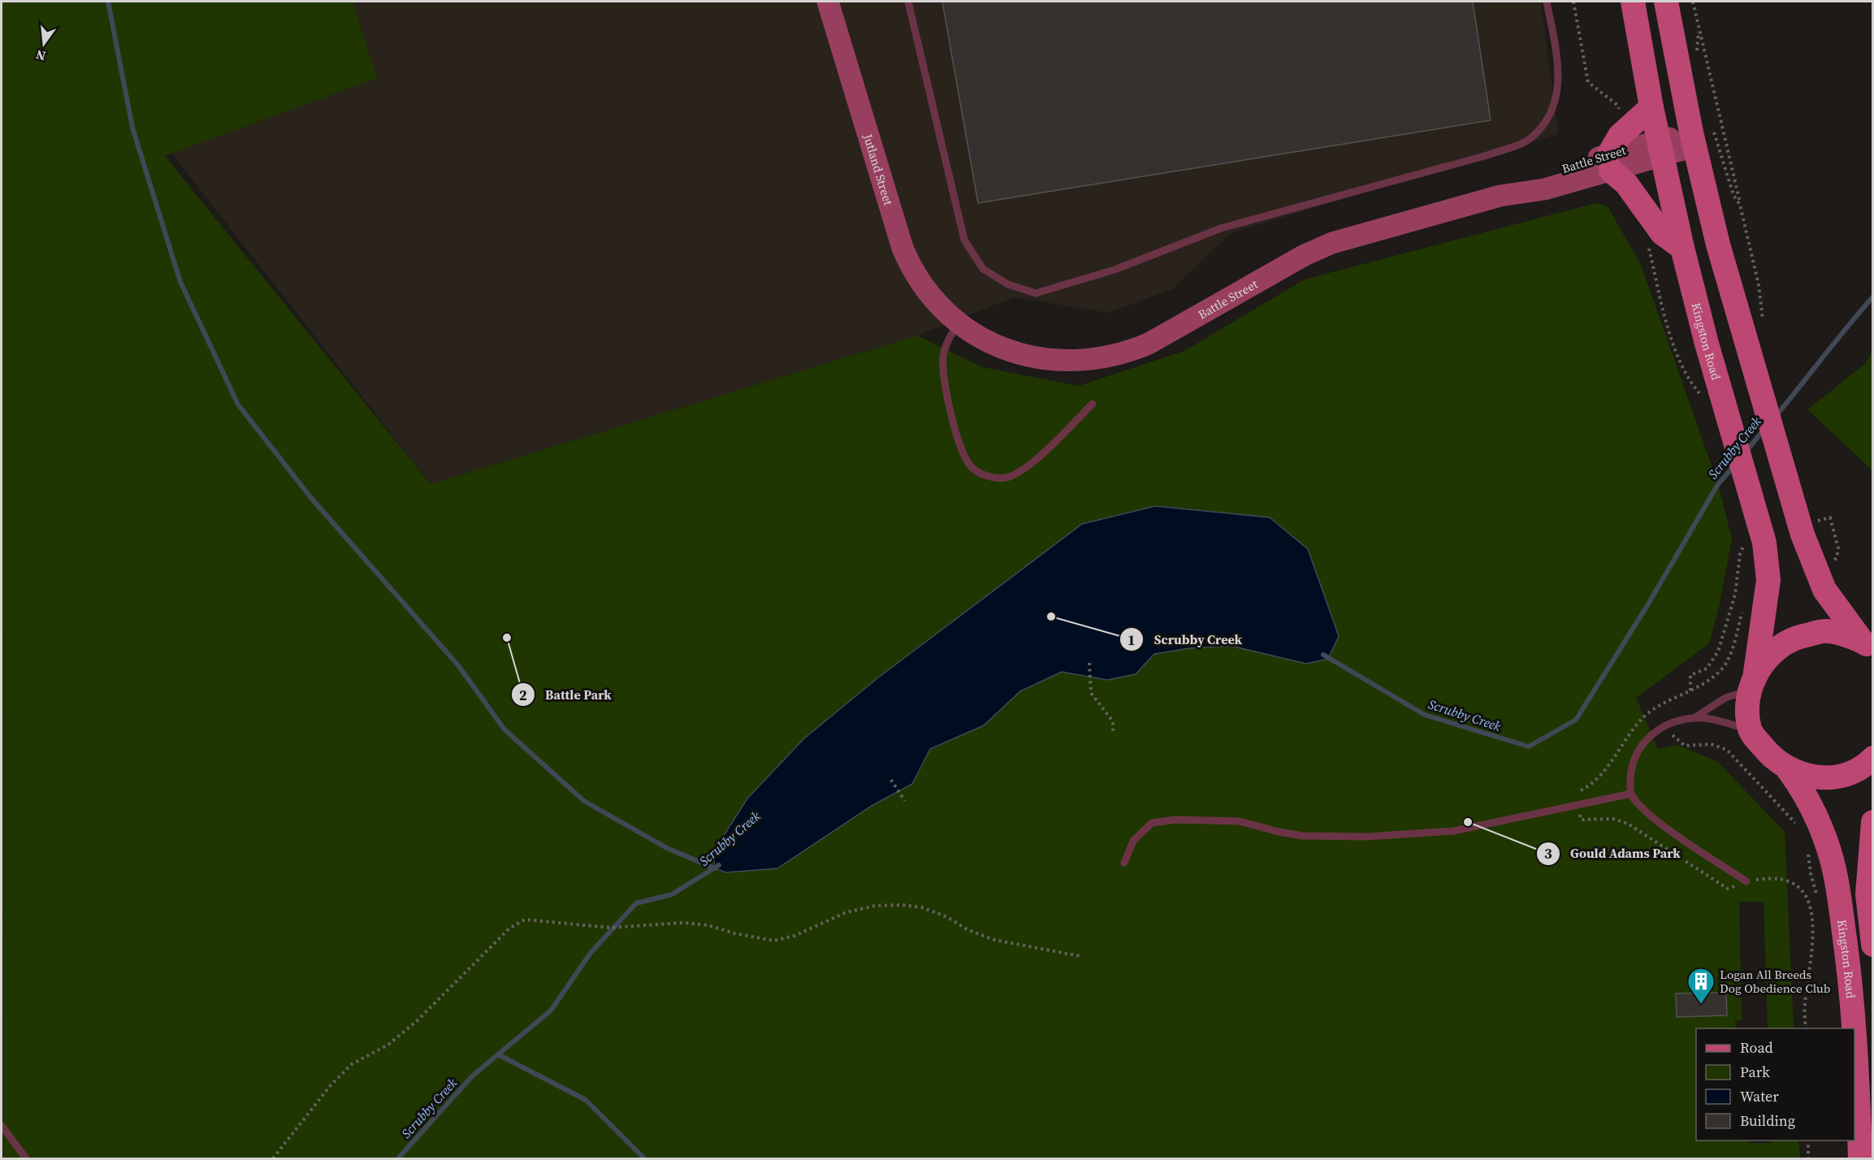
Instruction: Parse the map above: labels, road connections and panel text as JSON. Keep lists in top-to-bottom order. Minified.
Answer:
{"streets":{"main road":["Kingston Road"],"street":["Battle Street","Jutland Street"]},"crossings":[["Battle Street","Jutland Street"],["Battle Street","Kingston Road"]],"water":["Scrubby Creek"],"places":{"other":["Scrubby Creek","Battle Park","Gould Adams Park"],"building":["Logan All Breeds Dog Obedience Club"]},"legend":["Road","Park","Water","Building"],"north":"bottom"}
